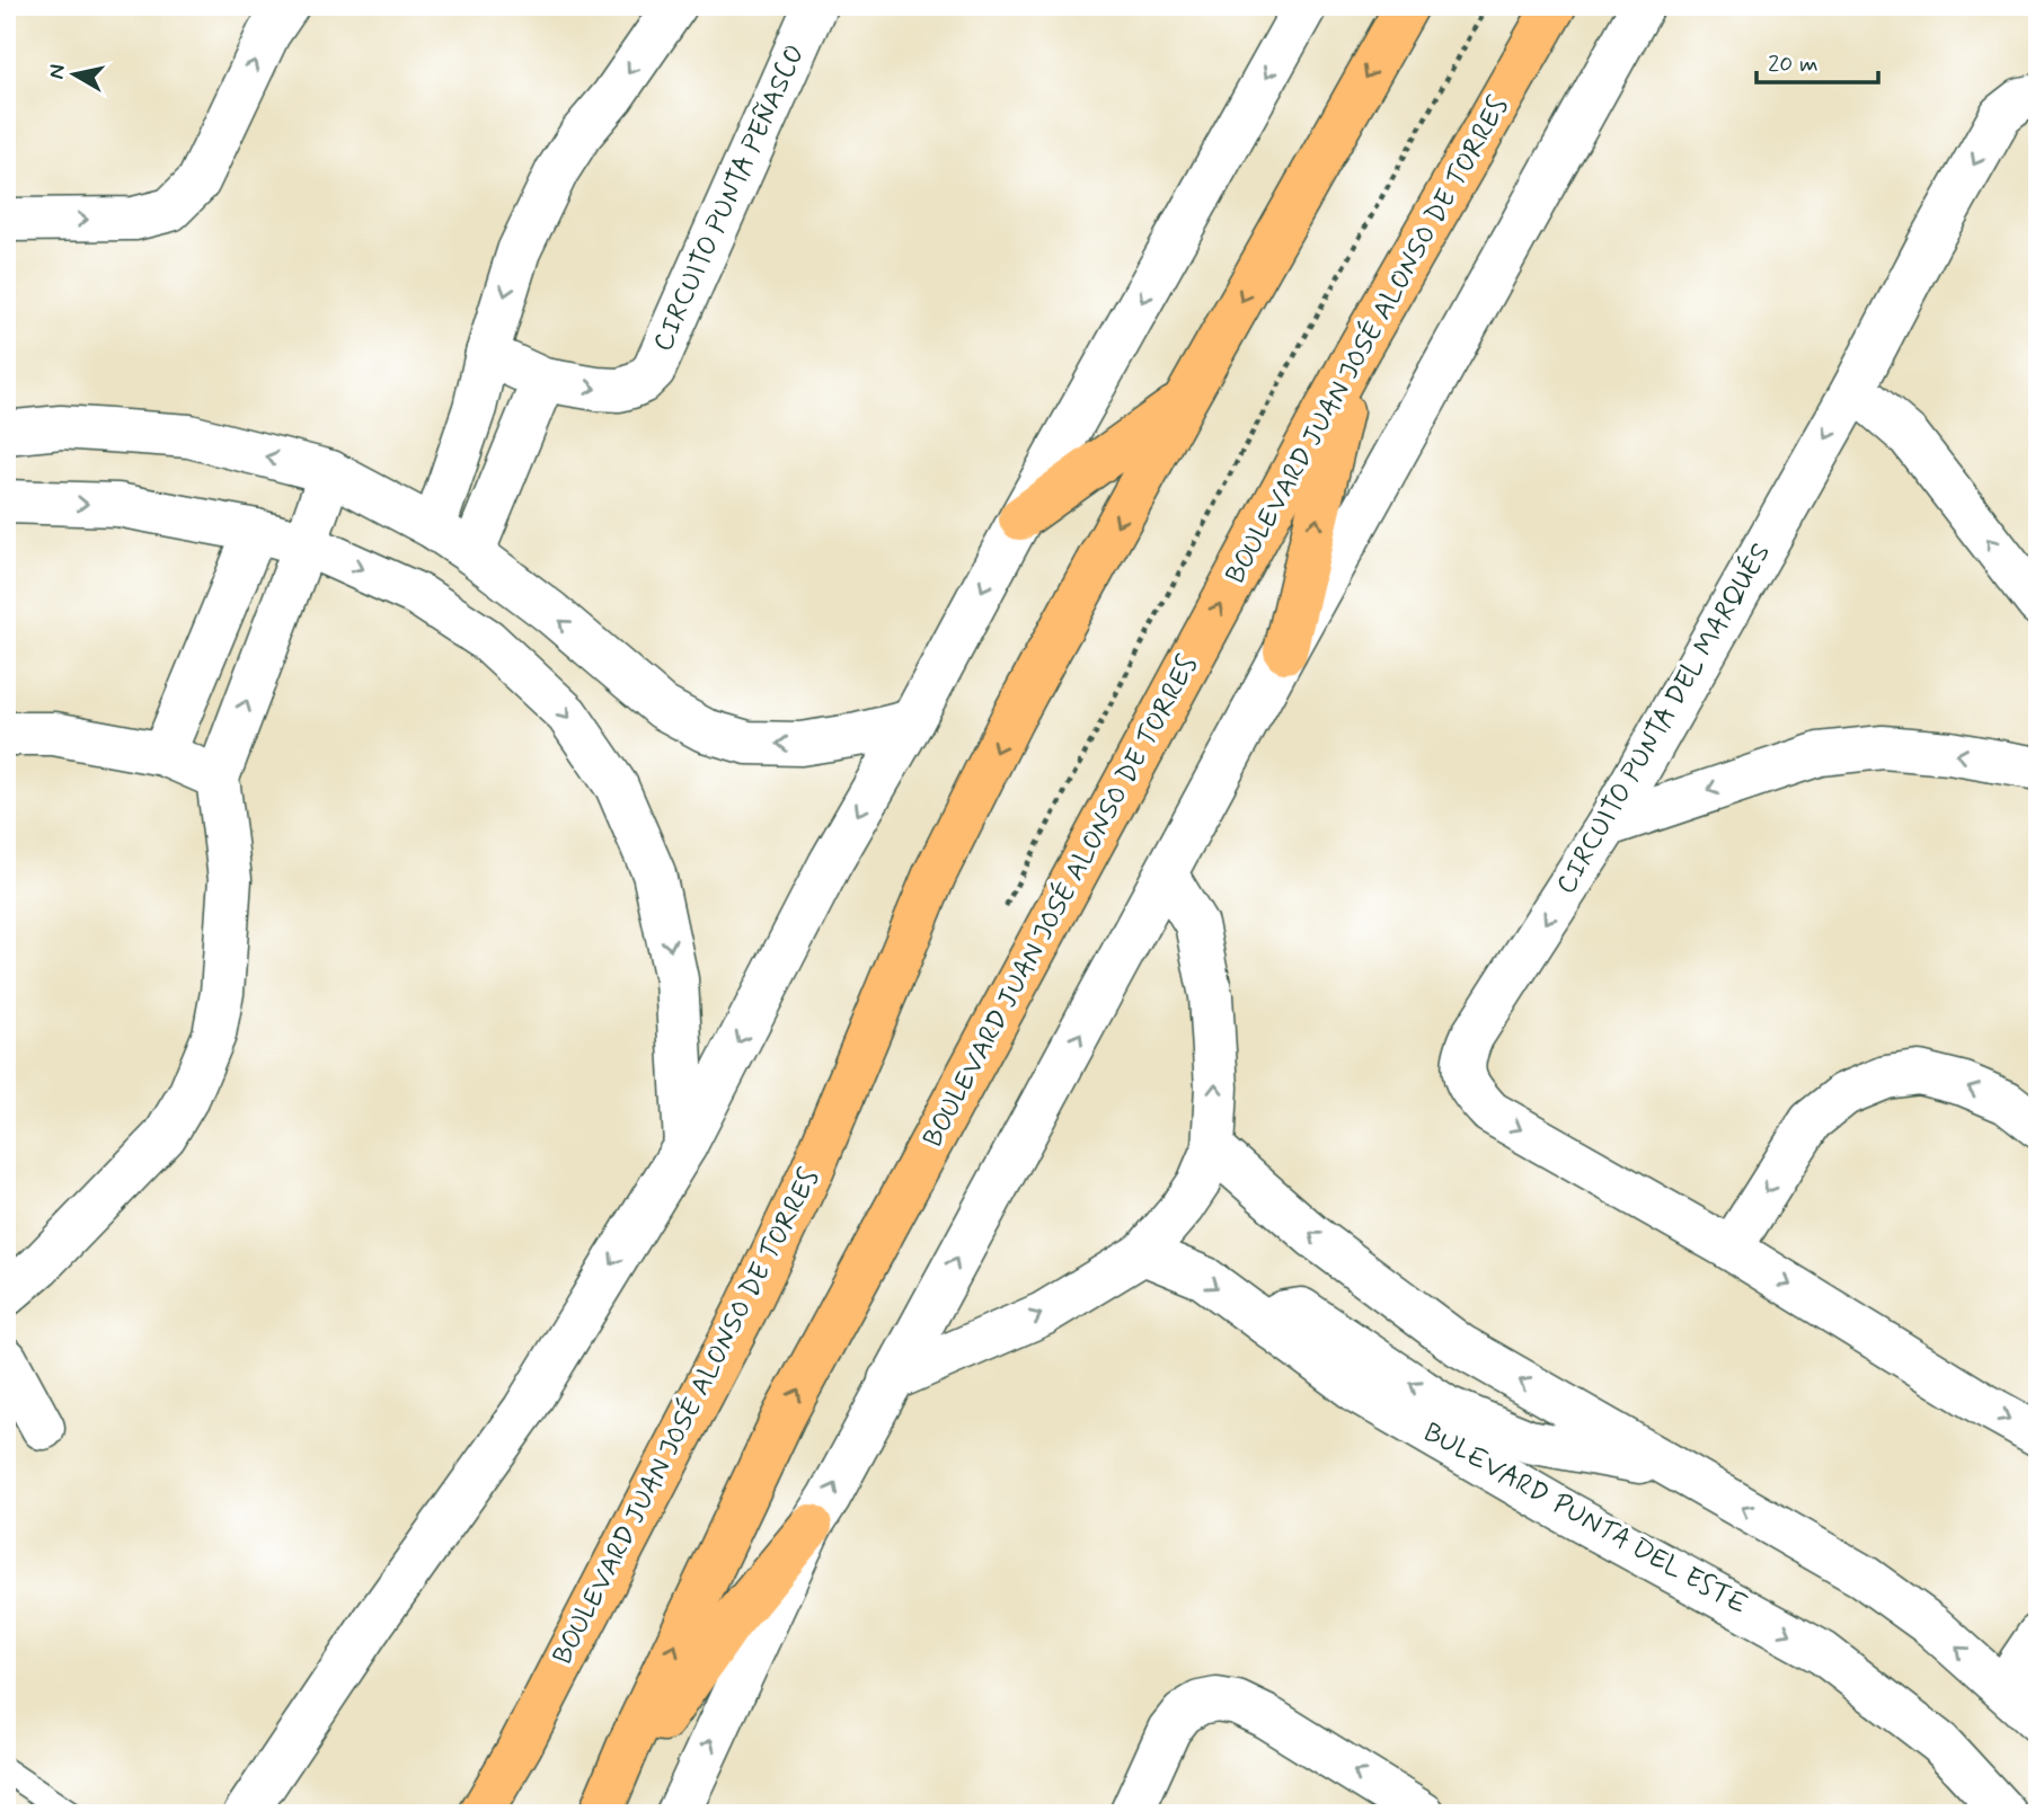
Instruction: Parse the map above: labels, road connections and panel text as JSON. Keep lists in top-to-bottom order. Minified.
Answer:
{"streets":{"main road":["BOULEVARD JUAN JOSÉ ALONSO DE TORRES"],"street":["CIRCUITO PUNTA PEÑASCO","CIRCUITO PUNTA DEL MARQUÉS","BULEVARD PUNTA DEL ESTE"]},"scale_bar":"20 m","north":"left"}
